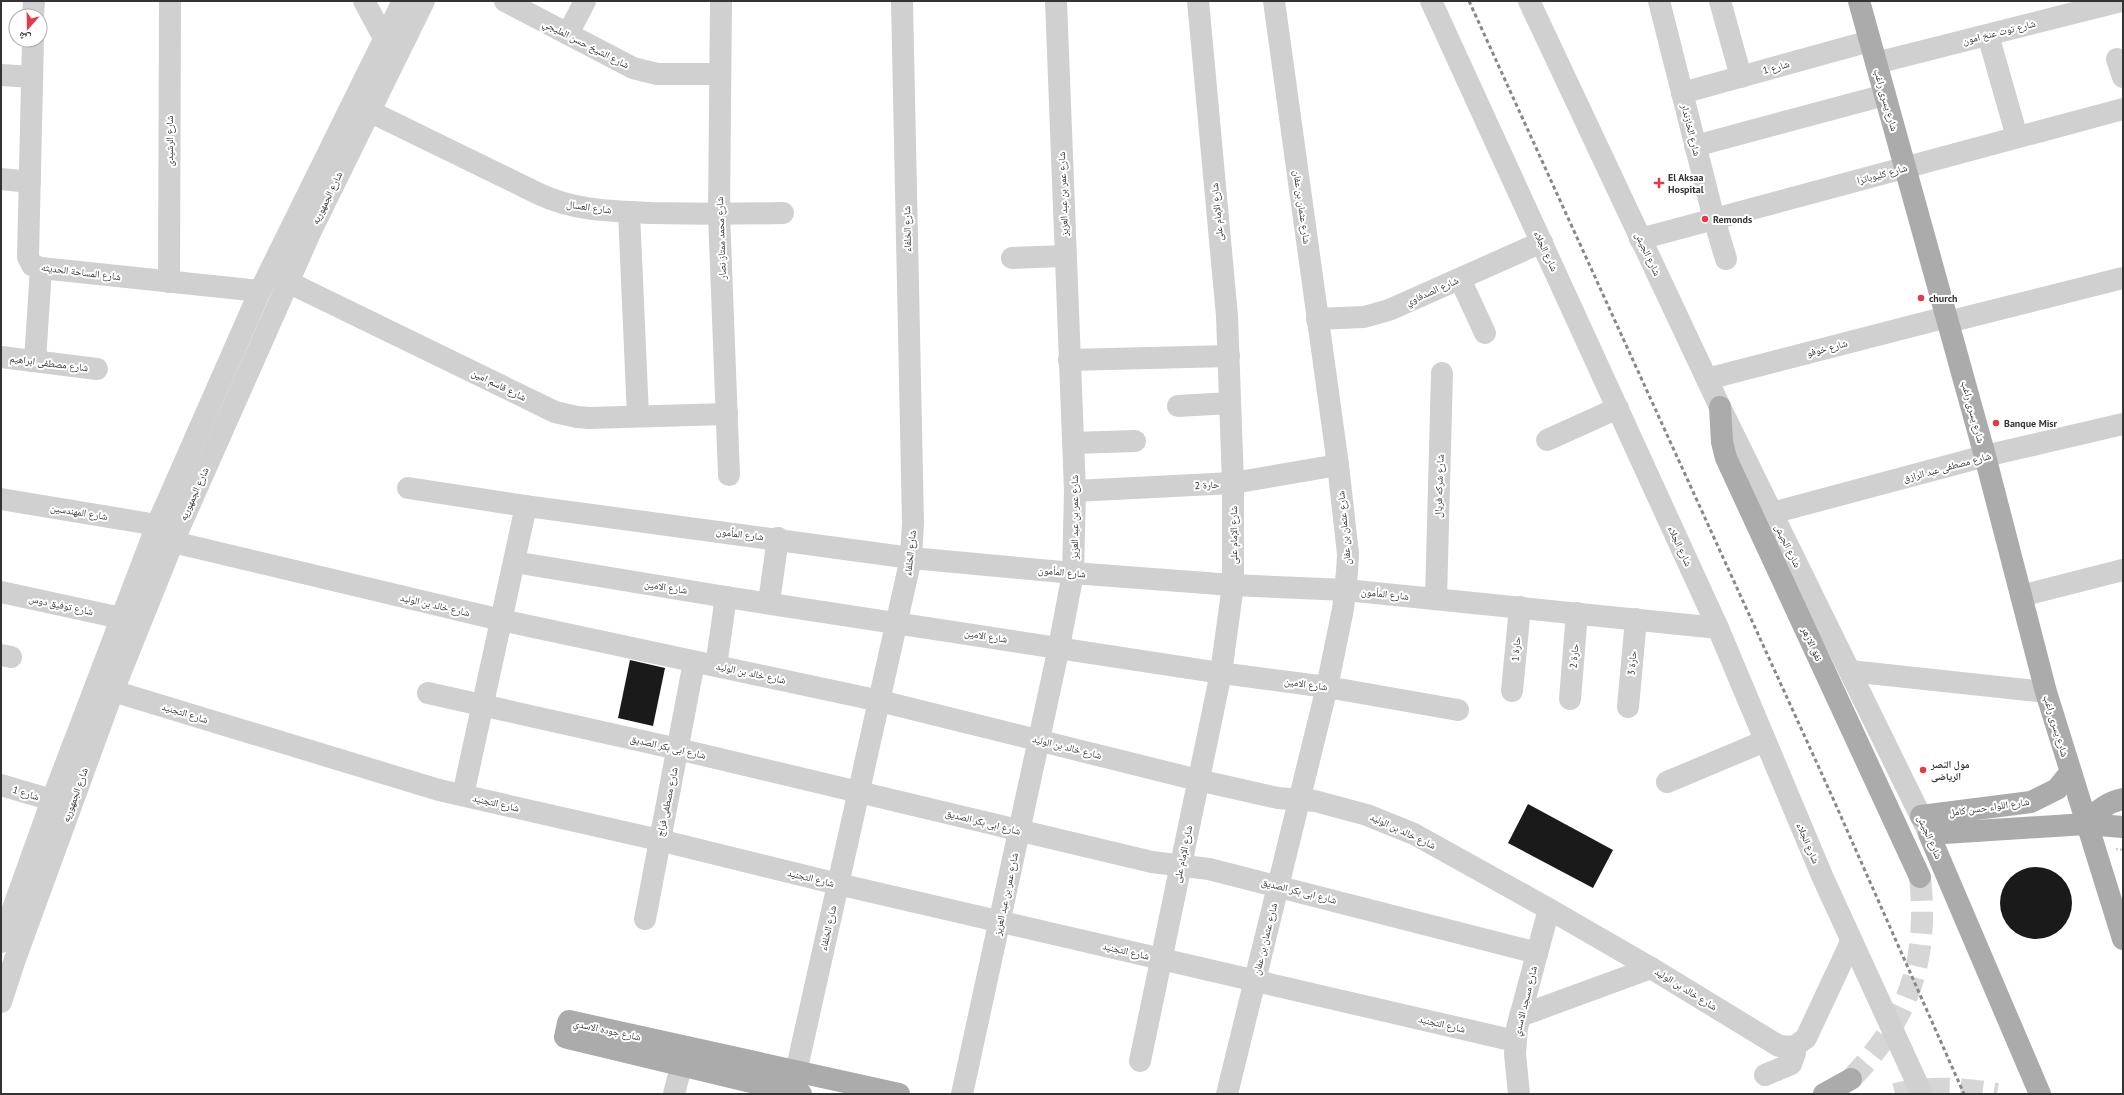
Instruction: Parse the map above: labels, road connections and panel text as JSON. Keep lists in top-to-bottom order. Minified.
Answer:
{"streets":{"main road":["شارع يسرى راغب","شارع الجيش","نفق الازهر","شارع اللواء حسن كامل"],"street":["شارع توت عنخ امون","شارع الشيخ حسن المليجي","شارع 1","شارع الخازندار","شارع الرشيدى","شارع كليوباترا","شارع عمر بن عبد العزيز","شارع الجمهوريه","شارع العسال","شارع عثمان بن عفان","شارع الإمام على","شارع الخلفاء","شارع محمد ممتاز نصار","شارع الجلاء","شارع المساحة الحديثه","شارع الصدفاوي","شارع خوفو","شارع مصطفى ابراهيم","شارع قاسم امين","شارع مصطفى عبد الرازق","حارة 2","شارع شركه فريال","شارع المهندسين","شارع المأمون","شارع الامين","شارع توفيق دوس","شارع خالد بن الوليد","حارة 1","حارة 3","شارع التجنيد","شارع ابى بكر الصديق","شارع مصطفى فراج","شارع مسجد الاسدي"]},"crossings":[["شارع توت عنخ امون","شارع يسرى راغب"],["شارع الشيخ حسن المليجي","شارع محمد ممتاز نصار"],["شارع 1","شارع يسرى راغب"],["شارع 1","شارع الخازندار"],["شارع 1","شارع الجمهوريه"],["شارع يسرى راغب","شارع كليوباترا"],["شارع يسرى راغب","شارع خوفو"],["شارع يسرى راغب","شارع مصطفى عبد الرازق"],["شارع يسرى راغب","شارع اللواء حسن كامل"],["شارع الخازندار","شارع كليوباترا"],["شارع الرشيدى","شارع المساحة الحديثه"],["شارع كليوباترا","شارع الجيش"],["شارع عمر بن عبد العزيز","حارة 2"],["شارع عمر بن عبد العزيز","شارع المأمون"],["شارع عمر بن عبد العزيز","شارع الامين"],["شارع عمر بن عبد العزيز","شارع خالد بن الوليد"],["شارع عمر بن عبد العزيز","شارع التجنيد"],["شارع عمر بن عبد العزيز","شارع ابى بكر الصديق"],["شارع الجمهوريه","شارع العسال"],["شارع الجمهوريه","شارع المساحة الحديثه"],["شارع الجمهوريه","شارع قاسم امين"],["شارع الجمهوريه","شارع المهندسين"],["شارع الجمهوريه","شارع توفيق دوس"],["شارع الجمهوريه","شارع خالد بن الوليد"],["شارع الجمهوريه","شارع التجنيد"],["شارع العسال","شارع محمد ممتاز نصار"],["شارع عثمان بن عفان","شارع الصدفاوي"],["شارع عثمان بن عفان","حارة 2"],["شارع عثمان بن عفان","شارع المأمون"],["شارع عثمان بن عفان","شارع الامين"],["شارع عثمان بن عفان","شارع خالد بن الوليد"],["شارع عثمان بن عفان","شارع التجنيد"],["شارع عثمان بن عفان","شارع ابى بكر الصديق"],["شارع الإمام على","حارة 2"],["شارع الإمام على","شارع المأمون"],["شارع الإمام على","شارع الامين"],["شارع الإمام على","شارع خالد بن الوليد"],["شارع الإمام على","شارع التجنيد"],["شارع الإمام على","شارع ابى بكر الصديق"],["شارع الخلفاء","شارع المأمون"],["شارع الخلفاء","شارع الامين"],["شارع الخلفاء","شارع خالد بن الوليد"],["شارع الخلفاء","شارع التجنيد"],["شارع الخلفاء","شارع ابى بكر الصديق"],["شارع محمد ممتاز نصار","شارع قاسم امين"],["شارع الجلاء","شارع الصدفاوي"],["شارع الجلاء","شارع المأمون"],["شارع الجيش","شارع خوفو"],["شارع الجيش","شارع مصطفى عبد الرازق"],["شارع الجيش","نفق الازهر"],["شارع الجيش","شارع اللواء حسن كامل"],["حارة 2","شارع المأمون"],["شارع شركه فريال","شارع المأمون"],["شارع المأمون","حارة 1"],["شارع المأمون","حارة 3"],["شارع خالد بن الوليد","شارع مصطفى فراج"],["شارع خالد بن الوليد","شارع مسجد الاسدي"],["شارع التجنيد","شارع مصطفى فراج"],["شارع التجنيد","شارع مسجد الاسدي"],["شارع ابى بكر الصديق","شارع مصطفى فراج"],["شارع ابى بكر الصديق","شارع مسجد الاسدي"]],"places":{"health":["El Aksaa Hospital"],"other":["Remonds","church","Banque Misr","مول النصر الرياضى"]},"north":"bottom"}
